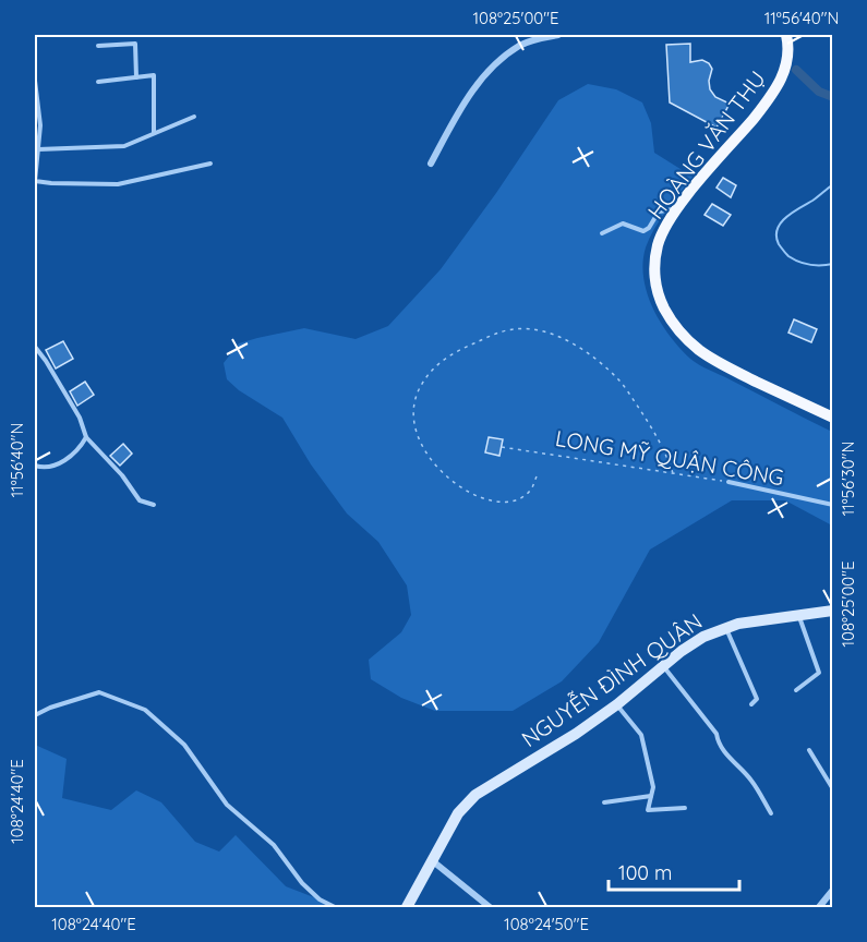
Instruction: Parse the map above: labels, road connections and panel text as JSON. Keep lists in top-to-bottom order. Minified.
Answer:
{"streets":{"main road":["HOÀNG VĂN THỤ"],"street":["NGUYỄN ĐÌNH QUÂN"],"lane":["LONG MỸ QUẬN CÔNG"]},"scale_bar":"100 m","coordinates":["108°25'00\"E","11°56'40\"N","11°56'30\"N","108°24'40\"E","108°24'50\"E"]}
